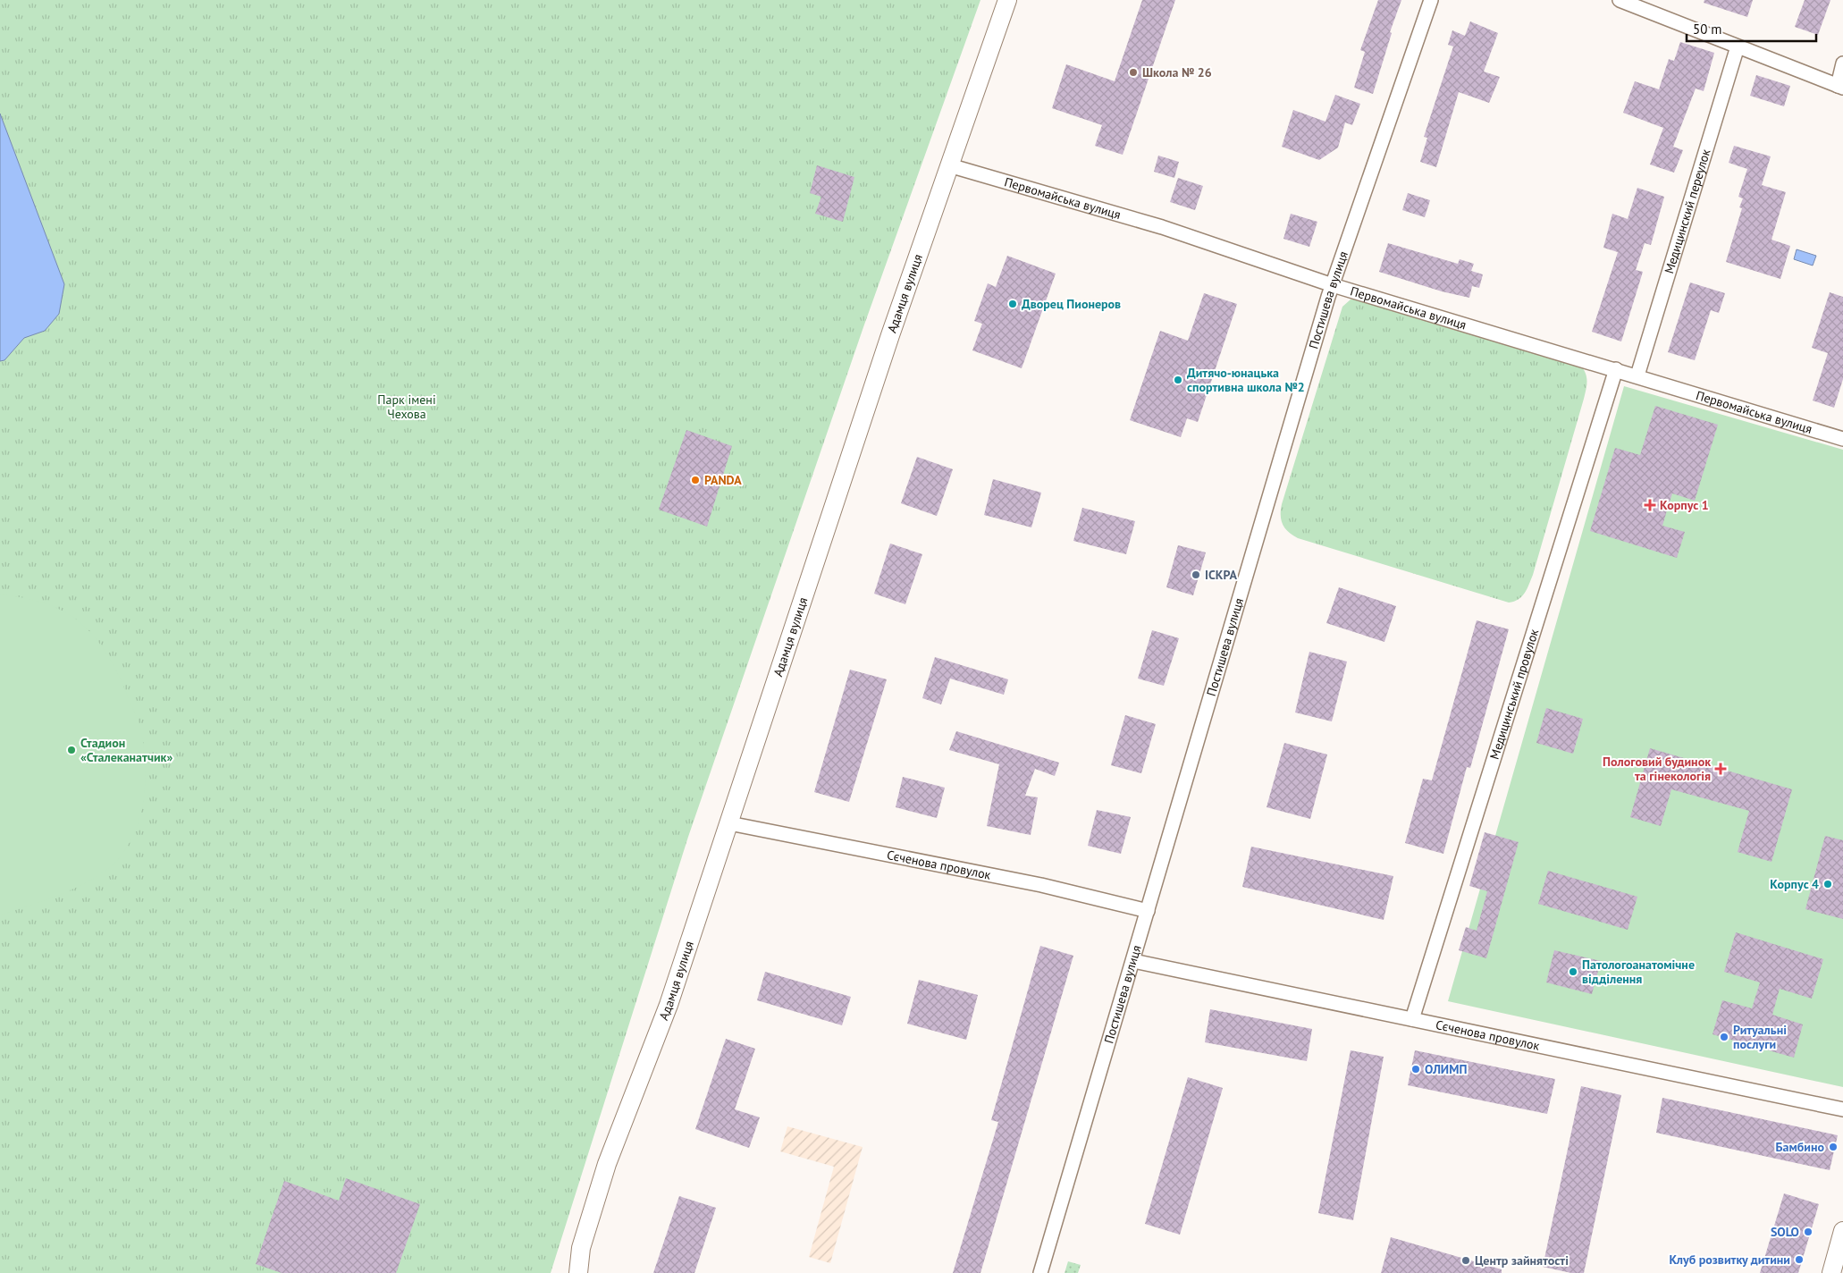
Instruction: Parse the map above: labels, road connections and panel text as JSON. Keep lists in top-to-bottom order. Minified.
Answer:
{"streets":{"street":["Первомайська вулиця","Медицинский переулок","Адамця вулиця","Постишева вулиця","Медицинський провулок","Сєченова провулок"]},"crossings":[["Первомайська вулиця","Медицинский переулок"],["Первомайська вулиця","Адамця вулиця"],["Первомайська вулиця","Постишева вулиця"],["Первомайська вулиця","Медицинський провулок"],["Адамця вулиця","Сєченова провулок"],["Постишева вулиця","Сєченова провулок"],["Медицинський провулок","Сєченова провулок"]],"parks":["Парк імені Чехова"],"places":{"other":["Школа № 26","Дворец Пионеров","Дитячо-юнацька спортивна школа №2","PANDA","ІСКРА","Стадион «Сталеканатчик»","Корпус 4","Патологоанатомічне відділення","Ритуальні послуги","ОЛИМП","Бамбино","SOLO","Клуб розвитку дитини","Центр зайнятості"],"health":["Корпус 1","Пологовий будинок та гінекологія"]},"scale_bar":"50 m"}
